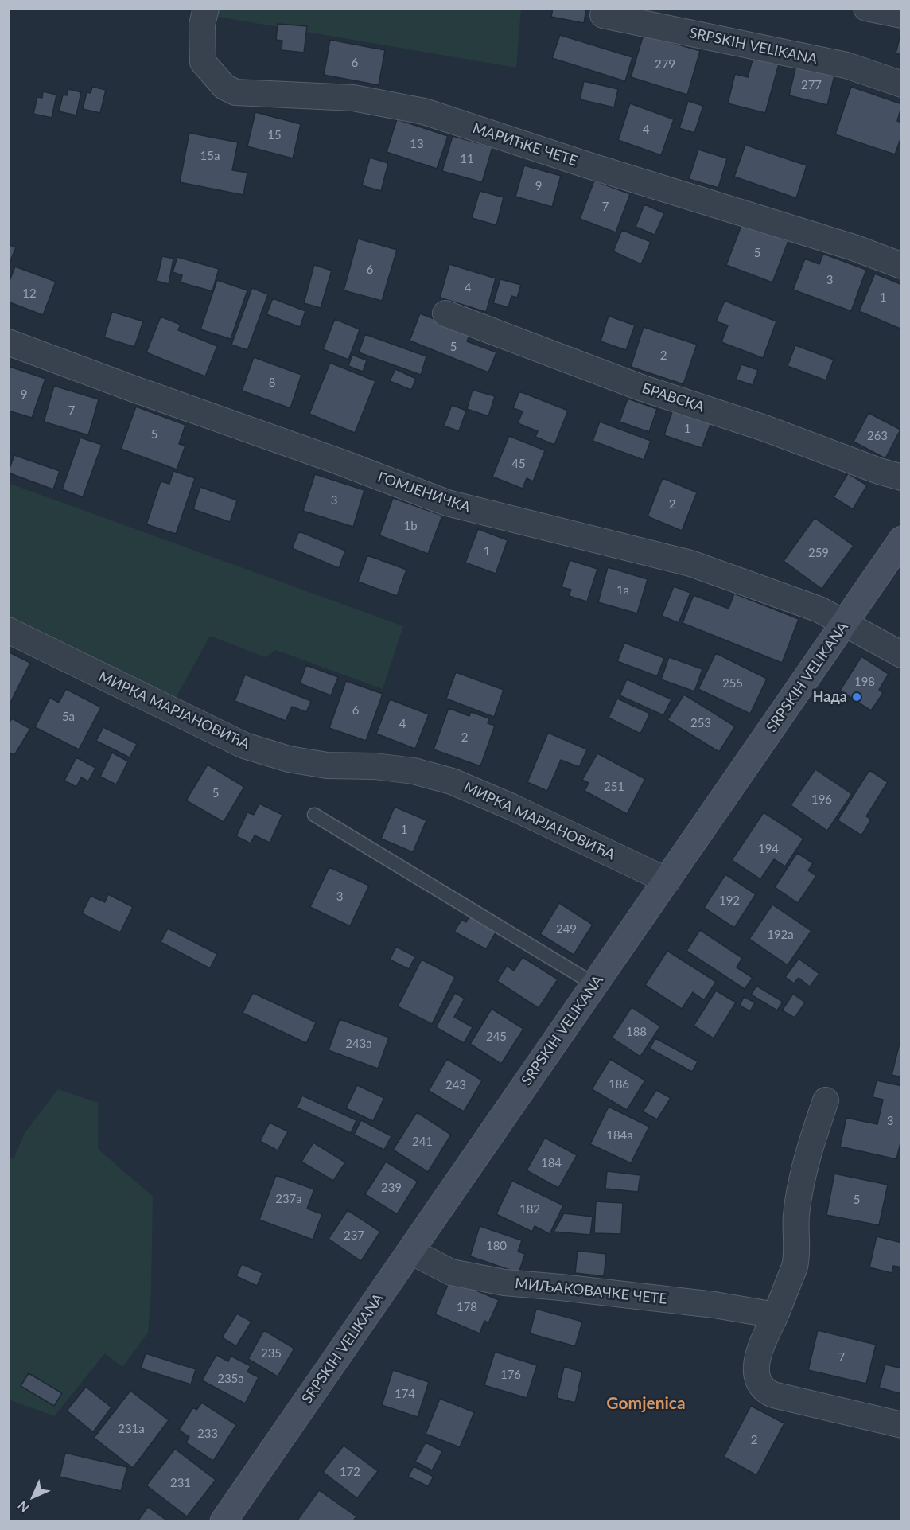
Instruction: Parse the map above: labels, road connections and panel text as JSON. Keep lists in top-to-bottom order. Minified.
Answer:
{"streets":{"main road":["SRPSKIH VELIKANA"],"street":["МАРИЋКЕ ЧЕТЕ","БРАВСКА","ГОМЈЕНИЧКА","МИРКА МАРЈАНОВИЋА","МИЉАКОВАЧКЕ ЧЕТЕ"]},"crossings":[["SRPSKIH VELIKANA","ГОМЈЕНИЧКА"],["SRPSKIH VELIKANA","МИРКА МАРЈАНОВИЋА"],["SRPSKIH VELIKANA","МИЉАКОВАЧКЕ ЧЕТЕ"]],"districts":["Gomjenica"],"places":["Нада"],"house_numbers":["6","279","277","4","15","13","15a","11","9","7","5","6","3","4","12","1","5","2","8","9","7","1","5","263","45","3","2","1b","1","259","1a","198","255","6","5a","253","4","2","251","5","196","1","194","3","192","249","192a","188","245","243a","186","243","3","184a","241","184","239","237a","5","182","237","180","178","235","7","176","235a","174","231a","233","2","172","231"],"north":"bottom left"}
